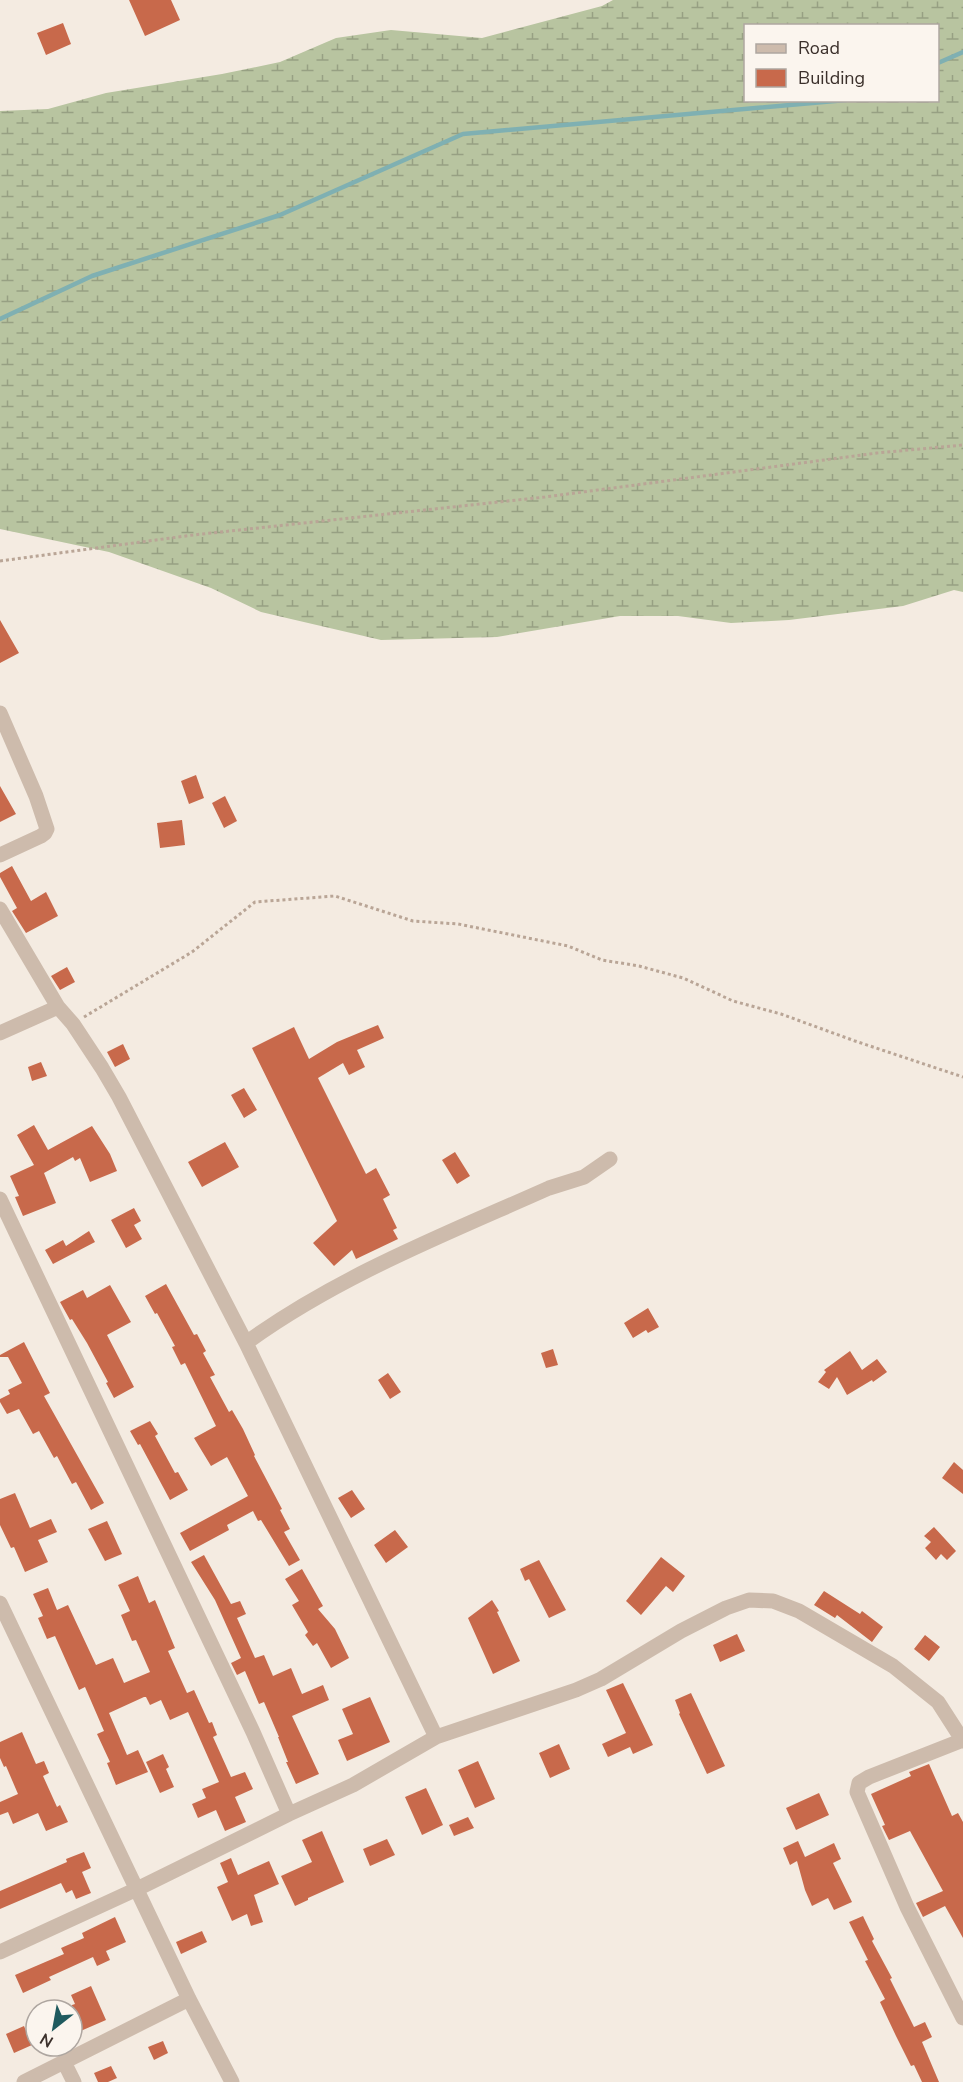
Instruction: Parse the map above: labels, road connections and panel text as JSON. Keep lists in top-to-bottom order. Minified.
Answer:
{"legend":["Road","Building"],"north":"bottom left"}
